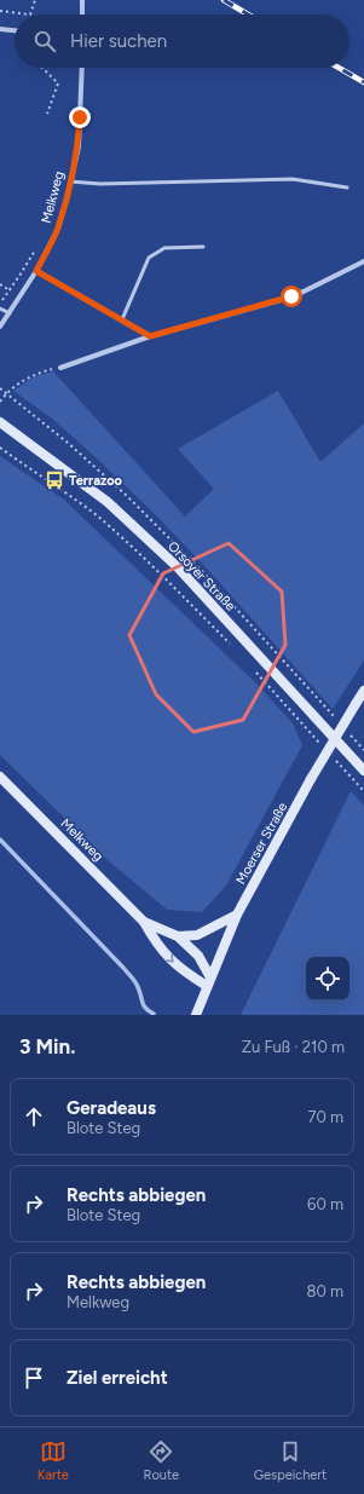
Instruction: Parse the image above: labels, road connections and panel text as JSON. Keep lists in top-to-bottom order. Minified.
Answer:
{"streets":{"main road":["Melkweg","Orsoyer Straße","Moerser Straße"]},"crossings":[["Melkweg","Moerser Straße"]],"places":{"bus stop":["Terrazoo"]},"page":{"search":"Hier suchen","heading":["3 Min.","Zu Fuß · 210 m"],"list":[["Geradeaus","Blote Steg","70 m"],["Rechts abbiegen","Blote Steg","60 m"],["Rechts abbiegen","Melkweg","80 m"],"Ziel erreicht"],"nav":["Karte","Route","Gespeichert"]}}
